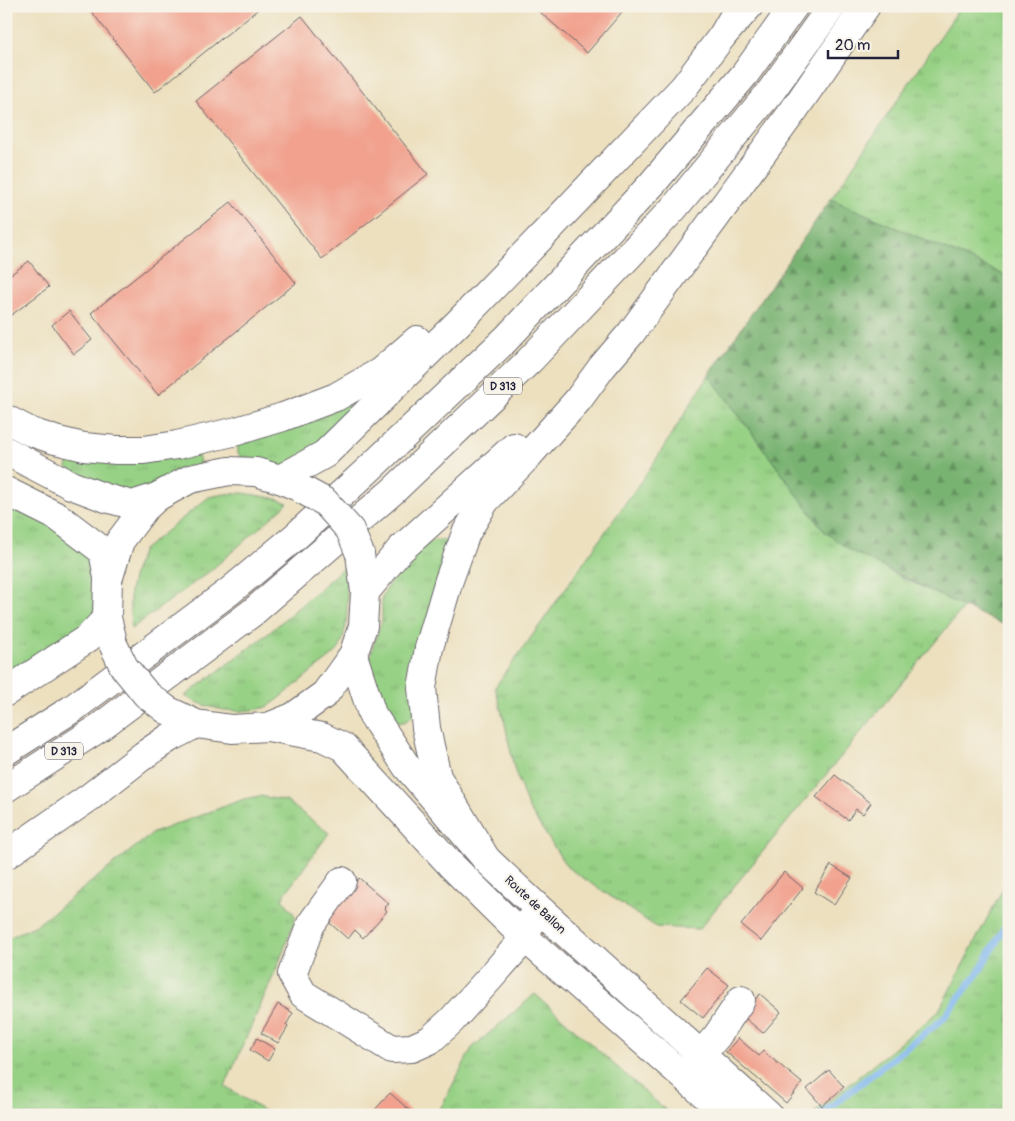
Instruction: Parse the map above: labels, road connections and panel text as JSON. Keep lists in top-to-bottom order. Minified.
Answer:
{"streets":{"main road":["D 313","Route de Ballon"]},"scale_bar":"20 m"}
